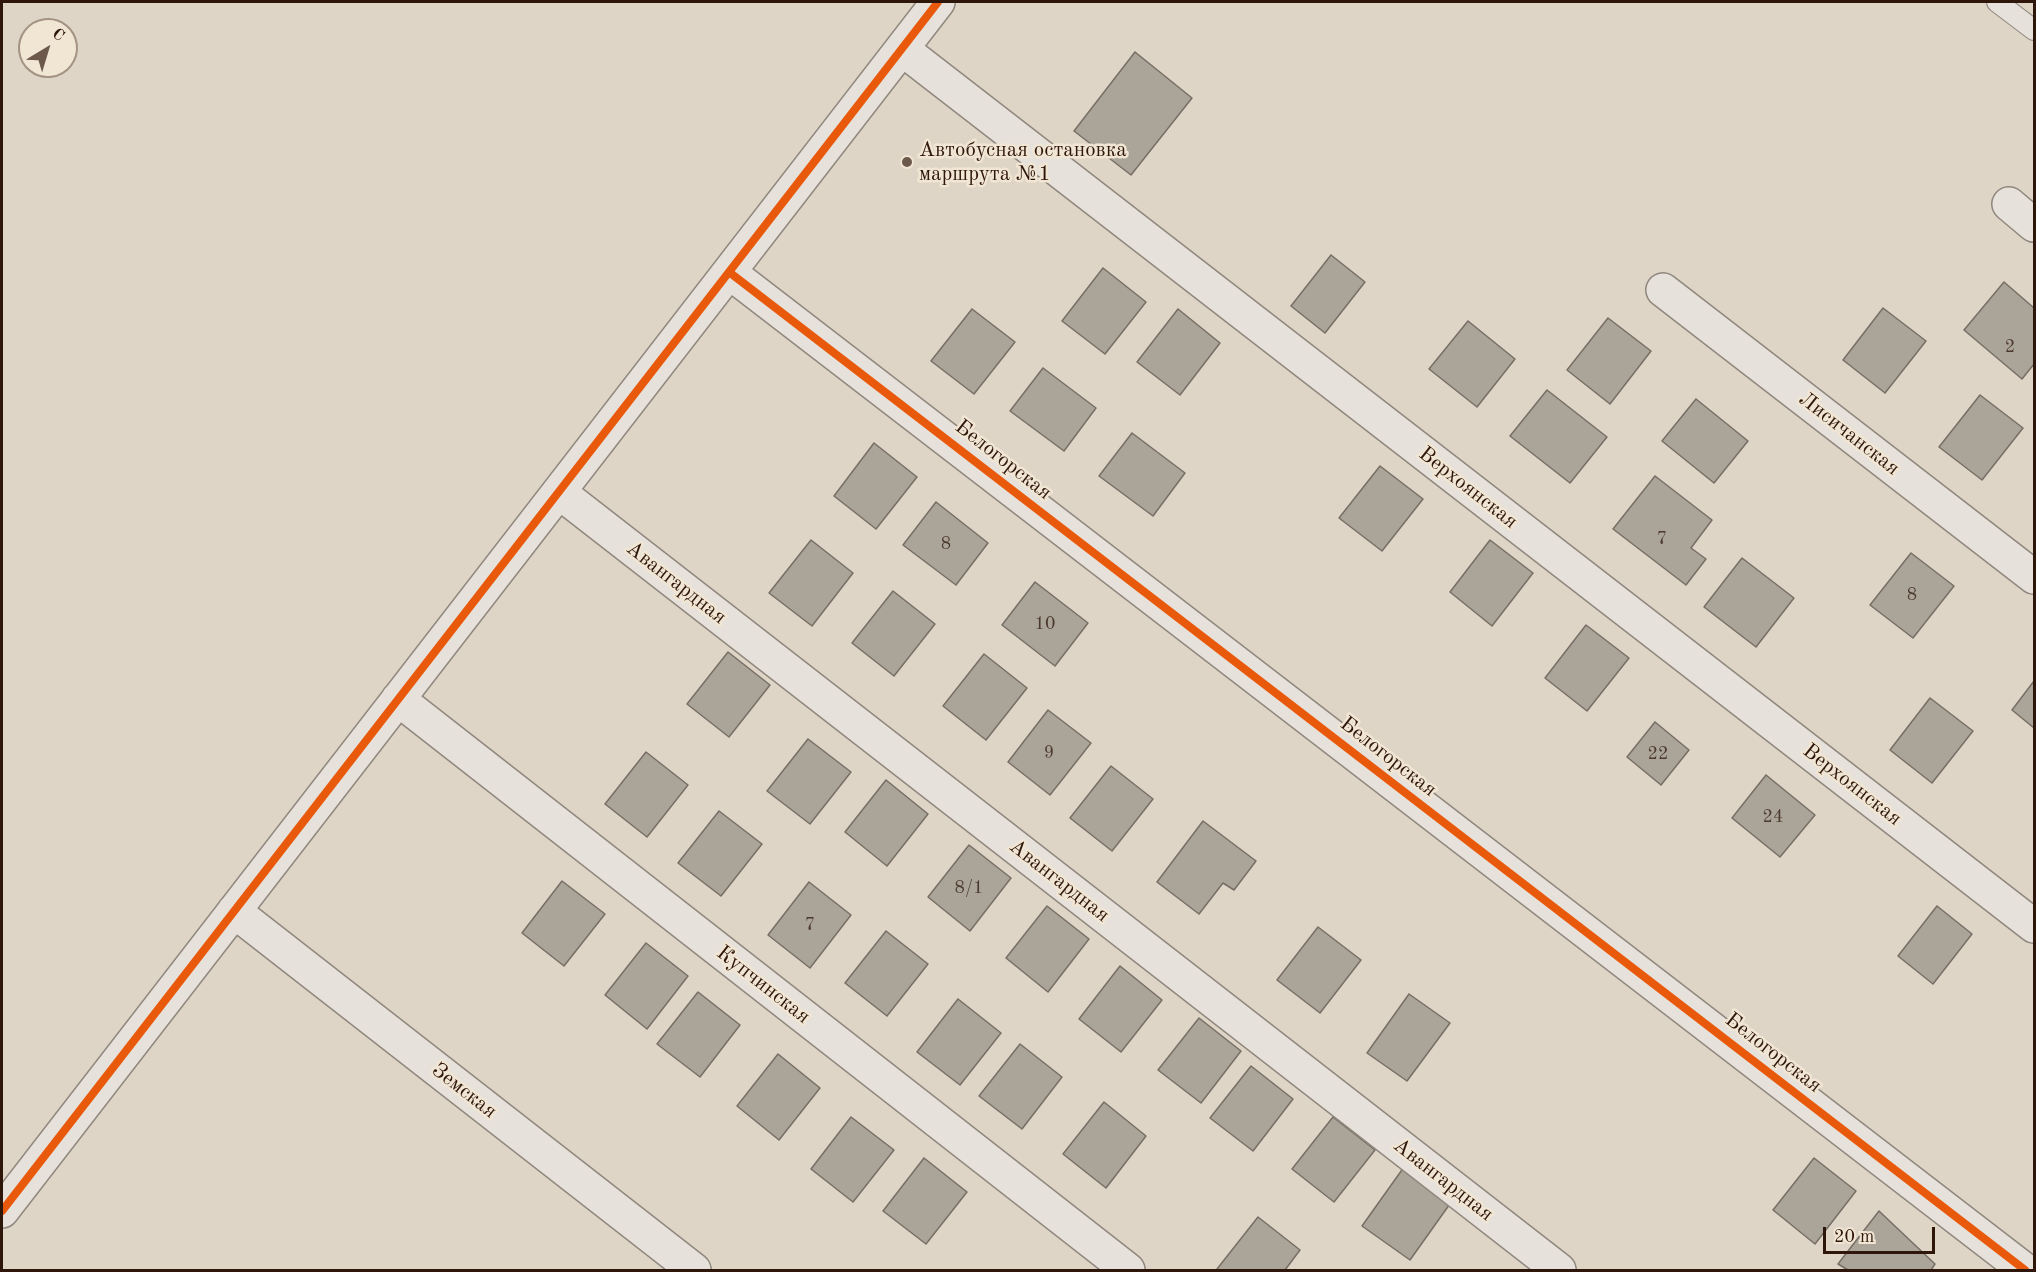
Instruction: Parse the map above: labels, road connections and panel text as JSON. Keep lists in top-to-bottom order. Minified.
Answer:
{"streets":{"street":["Лисичанская","Белогорская","Верхоянская","Авангардная","Купчинская","Земская"]},"places":["Автобусная остановка маршрута №1"],"house_numbers":["2","7","8","8","10","9","22","24","8/1","7"],"scale_bar":"20 m","north":"top right"}
